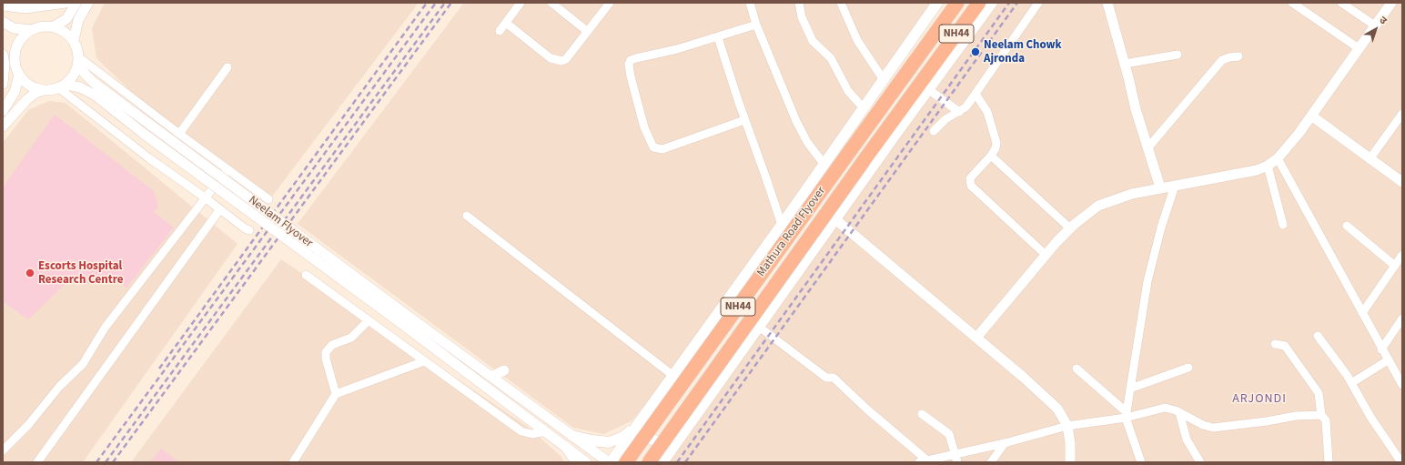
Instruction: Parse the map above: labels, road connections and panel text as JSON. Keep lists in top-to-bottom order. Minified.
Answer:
{"streets":{"highway":["NH44","Mathura Road Flyover"],"street":["Neelam Flyover"]},"crossings":[["NH44","Mathura Road Flyover"]],"districts":["ARJONDI"],"places":["Neelam Chowk Ajronda","Escorts Hospital Research Centre"],"north":"top right"}
